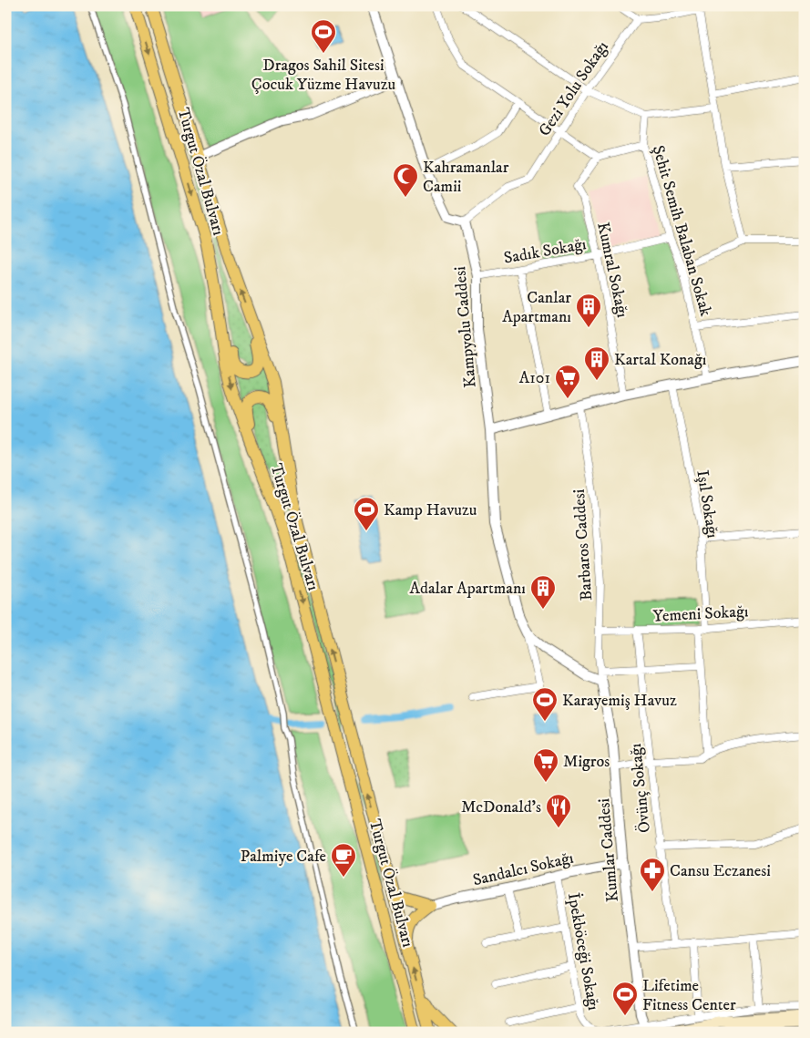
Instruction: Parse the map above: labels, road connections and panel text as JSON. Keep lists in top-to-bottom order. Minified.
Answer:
{"streets":{"highway":["Turgut Özal Bulvarı"],"street":["Gezi Yolu Sokağı","Şehit Semih Balaban Sokak","Sadık Sokağı","Kumral Sokağı","Kampyolu Caddesi","Işıl Sokağı","Barbaros Caddesi","Yemeni Sokağı","Övünç Sokağı","Kumlar Caddesi","Sandalcı Sokağı","İpekböceği Sokağı"]},"crossings":[["Gezi Yolu Sokağı","Kampyolu Caddesi"],["Şehit Semih Balaban Sokak","Sadık Sokağı"],["Sadık Sokağı","Kumral Sokağı"],["Sadık Sokağı","Kampyolu Caddesi"],["Işıl Sokağı","Yemeni Sokağı"],["Barbaros Caddesi","Yemeni Sokağı"],["Barbaros Caddesi","Kumlar Caddesi"],["Yemeni Sokağı","Övünç Sokağı"],["Kumlar Caddesi","Sandalcı Sokağı"],["Kumlar Caddesi","İpekböceği Sokağı"],["Sandalcı Sokağı","İpekböceği Sokağı"]],"places":{"sports":["Dragos Sahil Sitesi Çocuk Yüzme Havuzu","Kamp Havuzu","Karayemiş Havuz","Lifetime Fitness Center"],"mosque":["Kahramanlar Camii"],"building":["Canlar Apartmanı","Kartal Konağı","Adalar Apartmanı"],"supermarket":["A101","Migros"],"restaurant":["McDonald's"],"cafe":["Palmiye Cafe"],"pharmacy":["Cansu Eczanesi"]}}
